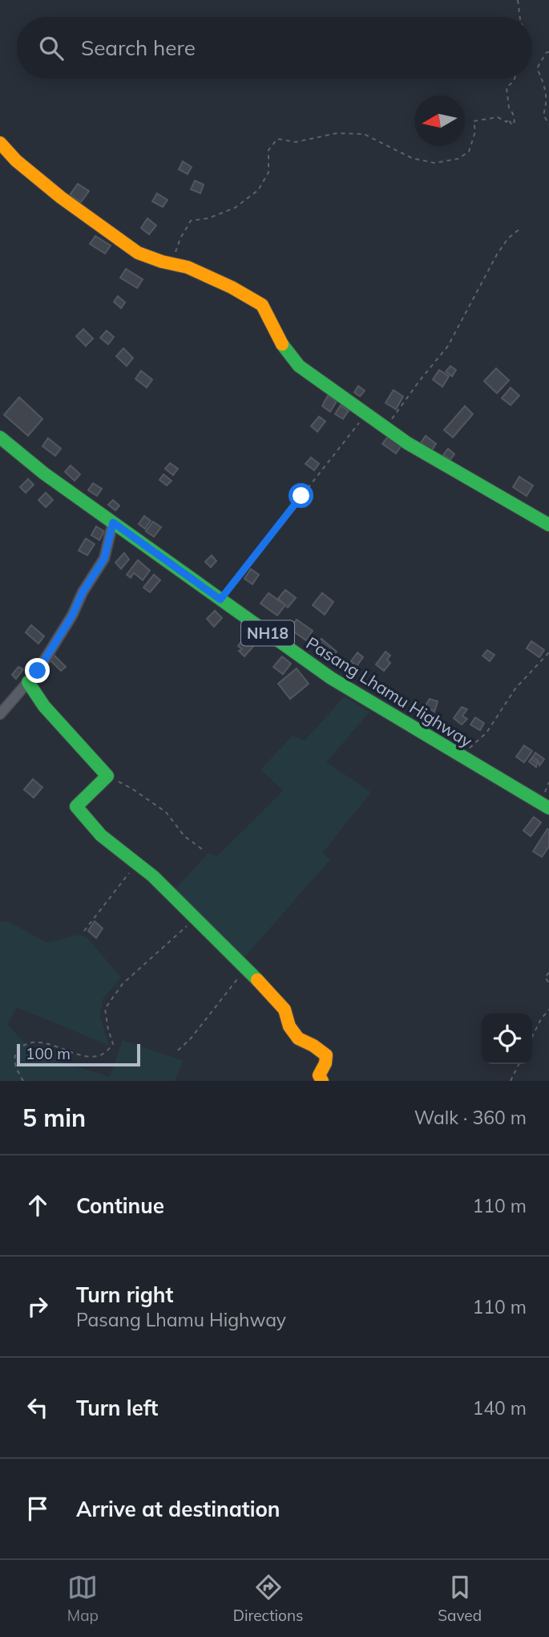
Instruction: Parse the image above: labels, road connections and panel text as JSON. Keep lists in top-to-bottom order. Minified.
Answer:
{"streets":{"main road":["NH18","Pasang Lhamu Highway"]},"scale_bar":"100 m","north":"left","page":{"search":"Search here","scale":"100 m","heading":["5 min","Walk · 360 m"],"list":[["Continue","110 m"],["Turn right","Pasang Lhamu Highway","110 m"],["Turn left","140 m"],"Arrive at destination"],"nav":["Map","Directions","Saved"]}}
